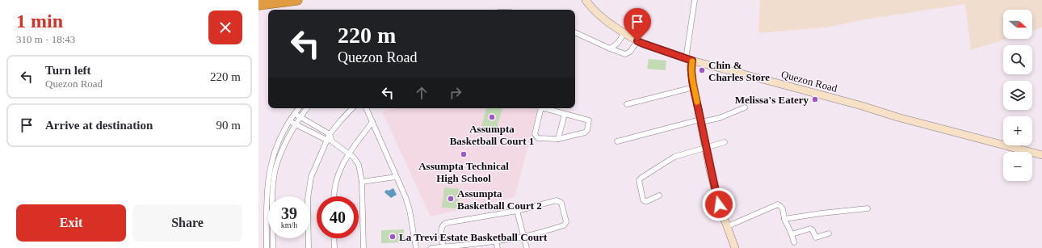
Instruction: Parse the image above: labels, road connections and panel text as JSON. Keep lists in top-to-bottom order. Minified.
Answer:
{"streets":{"main road":["Quezon Road"]},"places":["Chin & Charles Store","Melissa's Eatery","Assumpta Basketball Court 1","Assumpta Technical High School","Assumpta Basketball Court 2","La Trevi Estate Basketball Court"],"north":"right","page":{"heading":["1 min","310 m · 18:43"],"map_buttons":["+","−"],"turn":["220 m","Quezon Road"],"list":[{"name":"Turn left","note":"Quezon Road","value":"220 m"},{"name":"Arrive at destination","value":"90 m"}],"speed":"39 km/h","limit":"40","buttons":["Exit","Share"]}}
